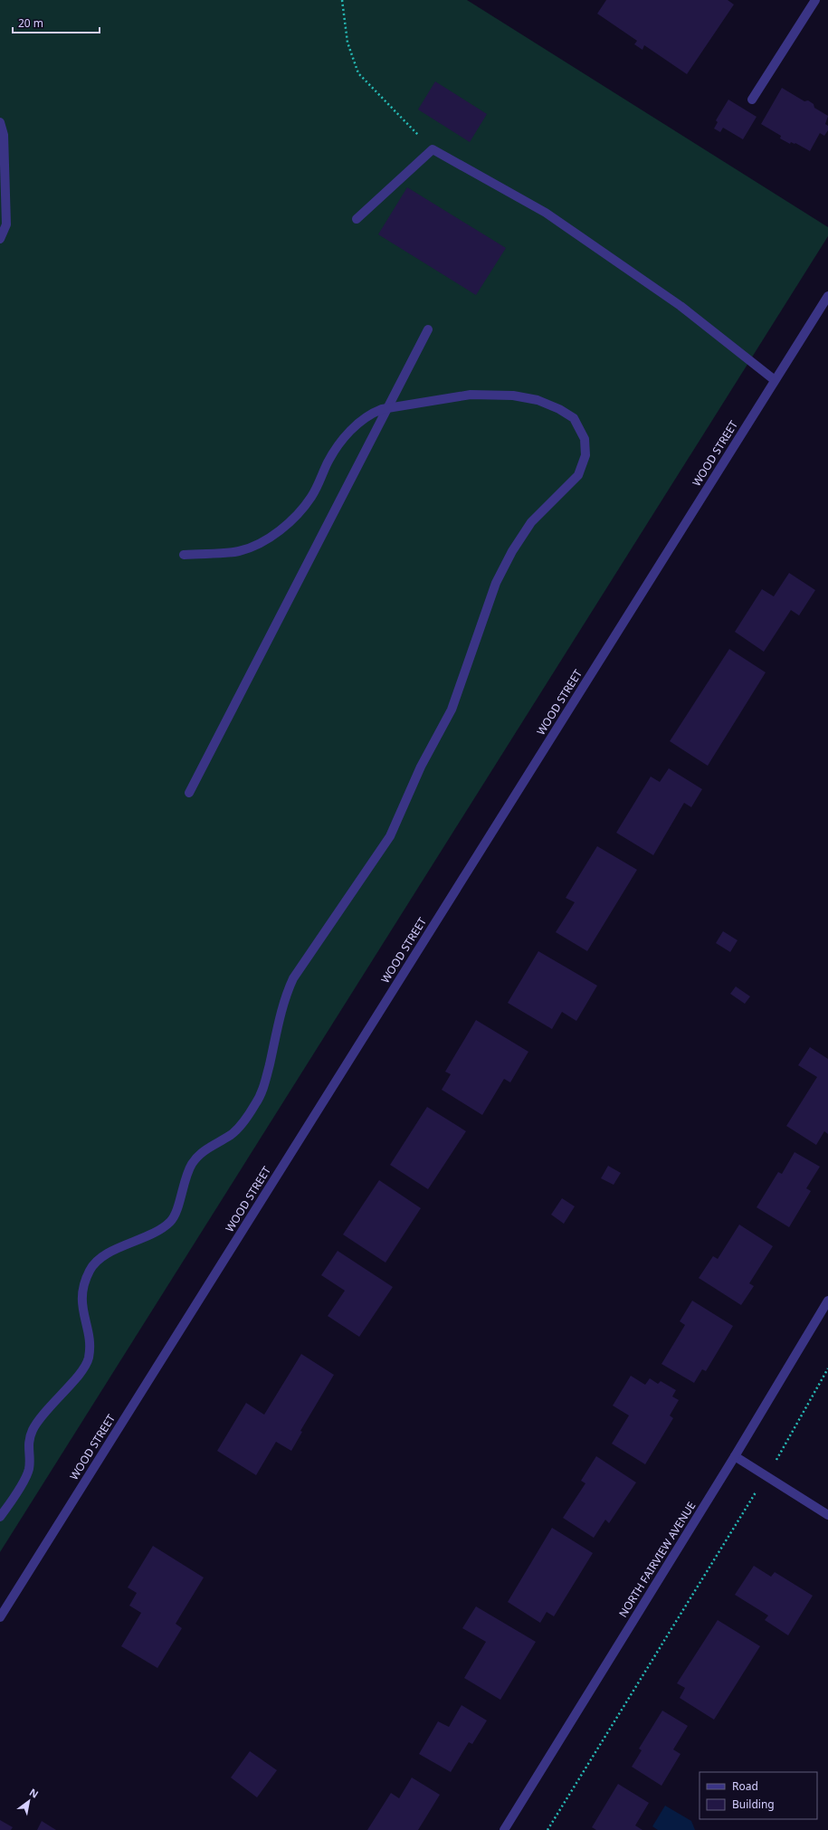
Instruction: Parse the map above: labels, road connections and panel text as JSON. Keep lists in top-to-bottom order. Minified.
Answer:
{"streets":{"street":["WOOD STREET","NORTH FAIRVIEW AVENUE"]},"legend":["Road","Building"],"scale_bar":"20 m","north":"top right"}
